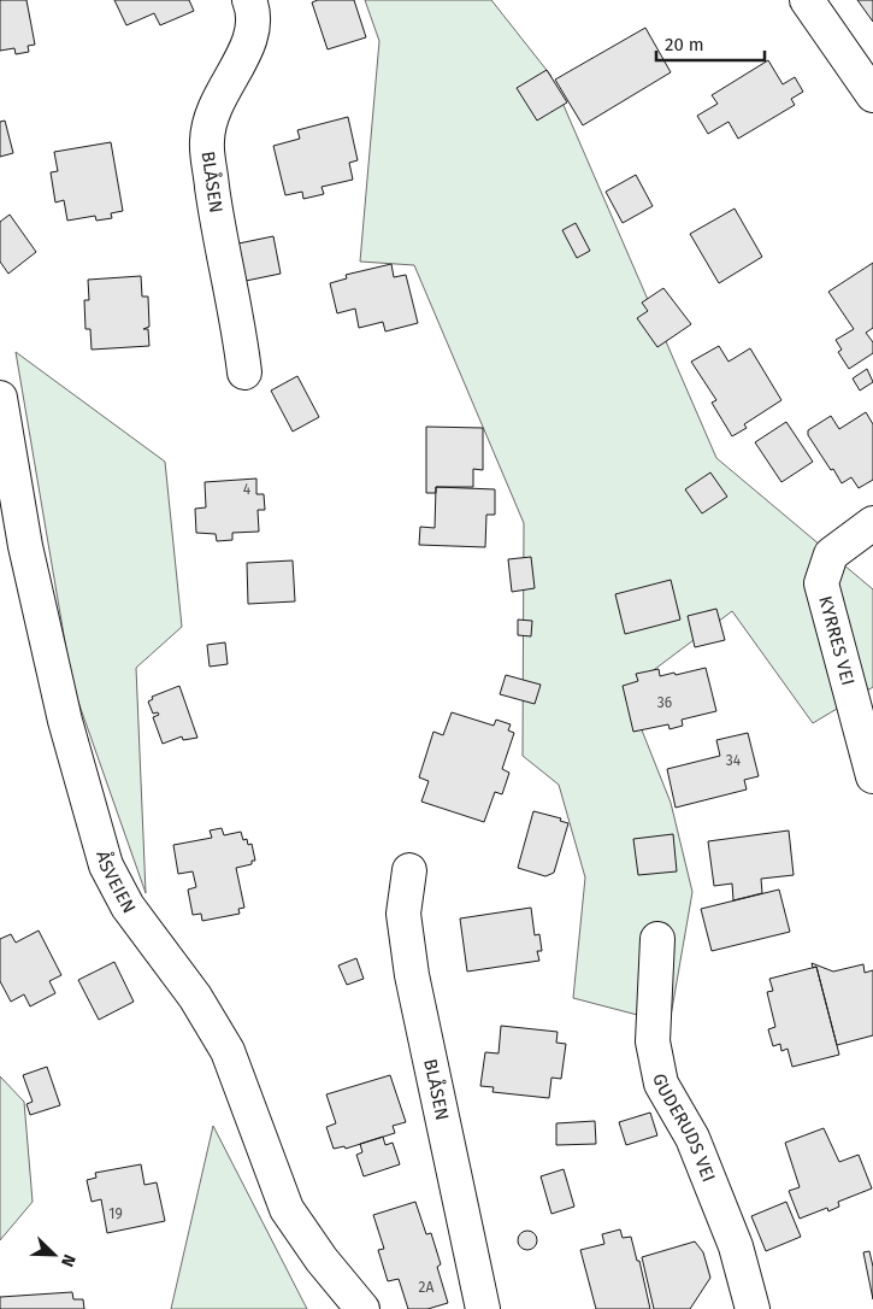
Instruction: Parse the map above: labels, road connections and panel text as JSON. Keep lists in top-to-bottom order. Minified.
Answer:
{"streets":{"street":["BLÅSEN","KYRRES VEI","ÅSVEIEN","GUDERUDS VEI"]},"house_numbers":["4","36","34","19","2A"],"scale_bar":"20 m","north":"bottom right"}
